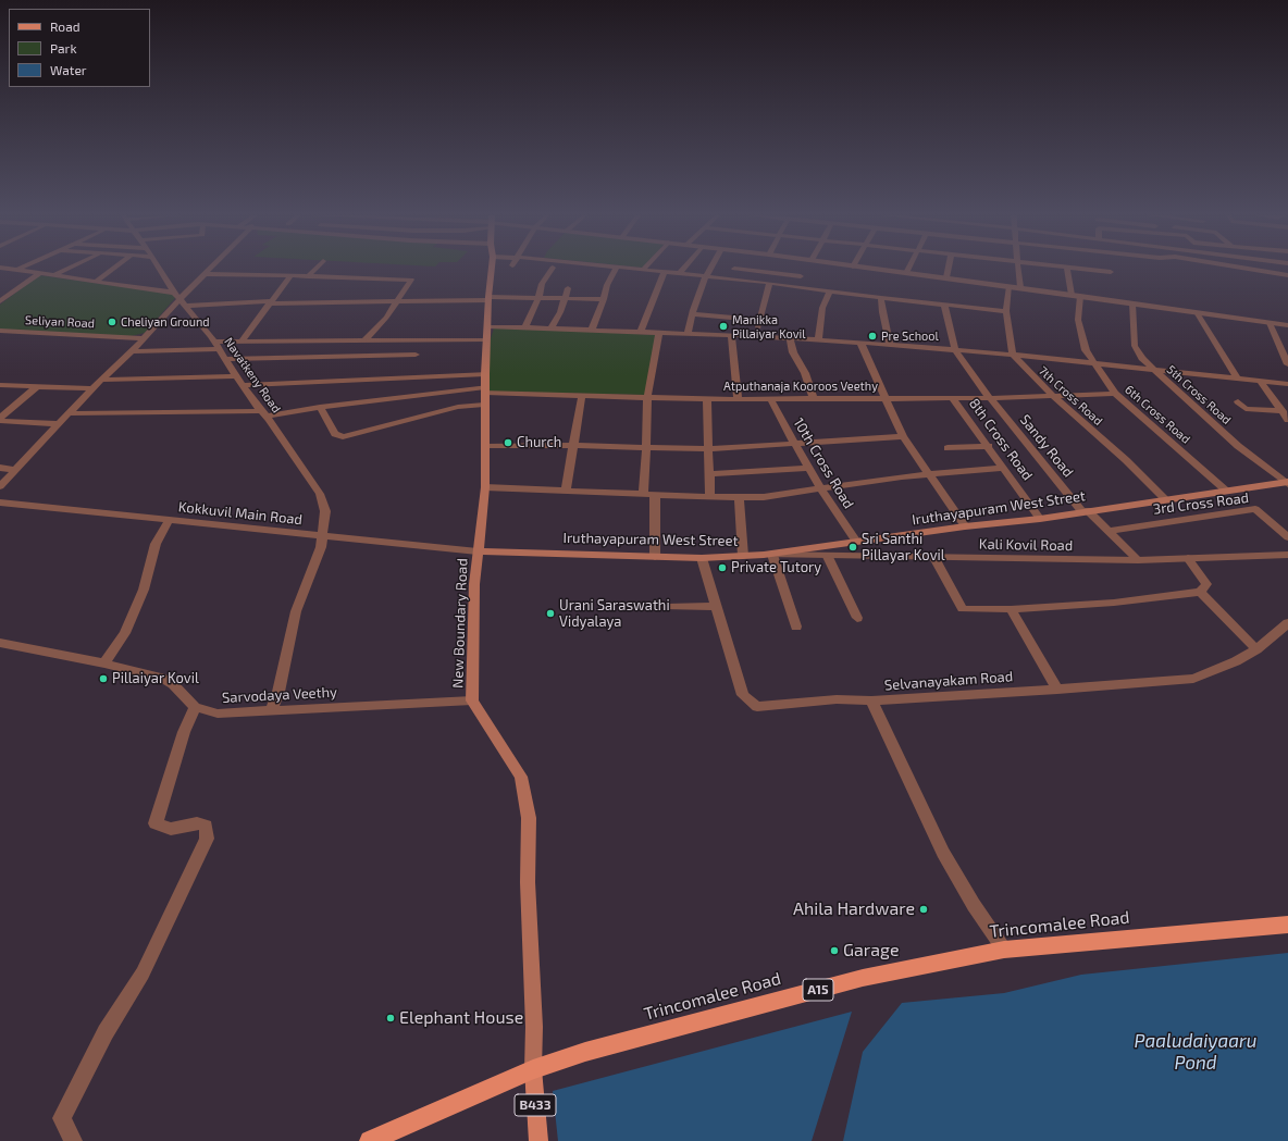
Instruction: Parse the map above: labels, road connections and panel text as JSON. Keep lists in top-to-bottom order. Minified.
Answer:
{"streets":{"highway":["Trincomalee Road","A15"],"main road":["Iruthayapuram West Street","New Boundary Road","B433"],"street":["Seliyan Road","Navatkeny Road","Atputhanaja Kooroos Veethy","5th Cross Road","7th Cross Road","6th Cross Road","8th Cross Road","Sandy Road","10th Cross Road","3rd Cross Road","Kokkuvil Main Road","Kali Kovil Road","Selvanayakam Road","Sarvodaya Veethy"]},"crossings":[["Navatkeny Road","Kokkuvil Main Road"],["Navatkeny Road","Sarvodaya Veethy"],["Atputhanaja Kooroos Veethy","7th Cross Road"],["Atputhanaja Kooroos Veethy","6th Cross Road"],["Atputhanaja Kooroos Veethy","8th Cross Road"],["Atputhanaja Kooroos Veethy","Sandy Road"],["Atputhanaja Kooroos Veethy","10th Cross Road"],["Atputhanaja Kooroos Veethy","New Boundary Road"],["5th Cross Road","Iruthayapuram West Street"],["7th Cross Road","Iruthayapuram West Street"],["6th Cross Road","Iruthayapuram West Street"],["8th Cross Road","Iruthayapuram West Street"],["Sandy Road","3rd Cross Road"],["Sandy Road","Iruthayapuram West Street"],["Sandy Road","Kali Kovil Road"],["10th Cross Road","Iruthayapuram West Street"],["Iruthayapuram West Street","Kokkuvil Main Road"],["Iruthayapuram West Street","Kali Kovil Road"],["Iruthayapuram West Street","New Boundary Road"],["Iruthayapuram West Street","Selvanayakam Road"],["Kokkuvil Main Road","New Boundary Road"],["New Boundary Road","Sarvodaya Veethy"],["New Boundary Road","Trincomalee Road"],["New Boundary Road","B433"],["Trincomalee Road","B433"]],"water":["Paaludaiyaaru Pond"],"places":["Cheliyan Ground","Manikka Pillaiyar Kovil","Pre School","Church","Sri Santhi Pillayar Kovil","Private Tutory","Urani Saraswathi Vidyalaya","Pillaiyar Kovil","Ahila Hardware","Garage","Elephant House"],"legend":["Road","Park","Water"]}
